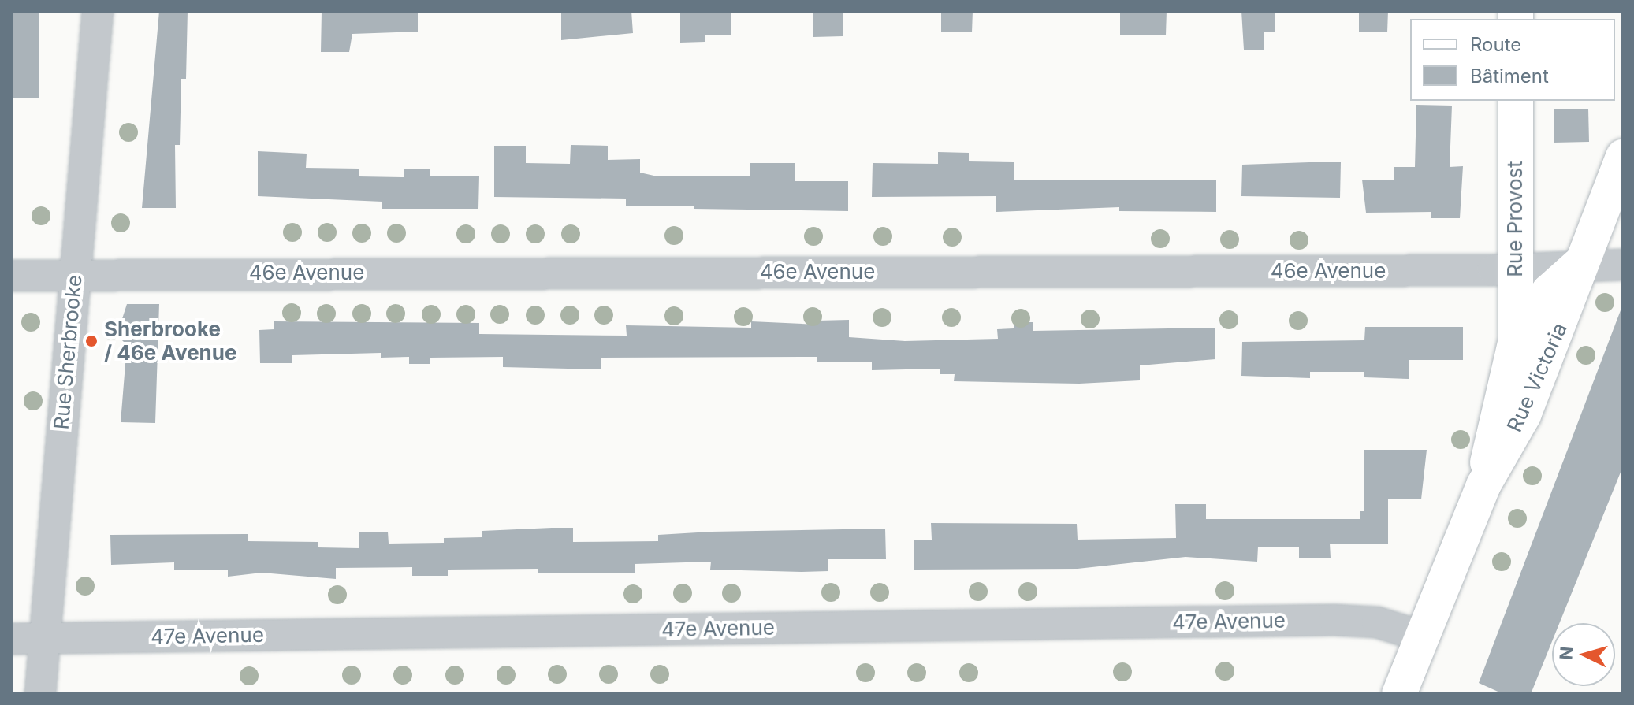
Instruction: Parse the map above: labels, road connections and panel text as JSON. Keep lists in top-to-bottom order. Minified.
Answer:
{"streets":{"main road":["Rue Provost","Rue Victoria"],"street":["46e Avenue","Rue Sherbrooke","47e Avenue"]},"crossings":[["Rue Provost","46e Avenue"],["Rue Provost","Rue Victoria"],["46e Avenue","Rue Sherbrooke"],["46e Avenue","Rue Victoria"],["Rue Sherbrooke","47e Avenue"],["Rue Victoria","47e Avenue"]],"places":["Sherbrooke / 46e Avenue"],"legend":["Route","Bâtiment"],"north":"left"}
